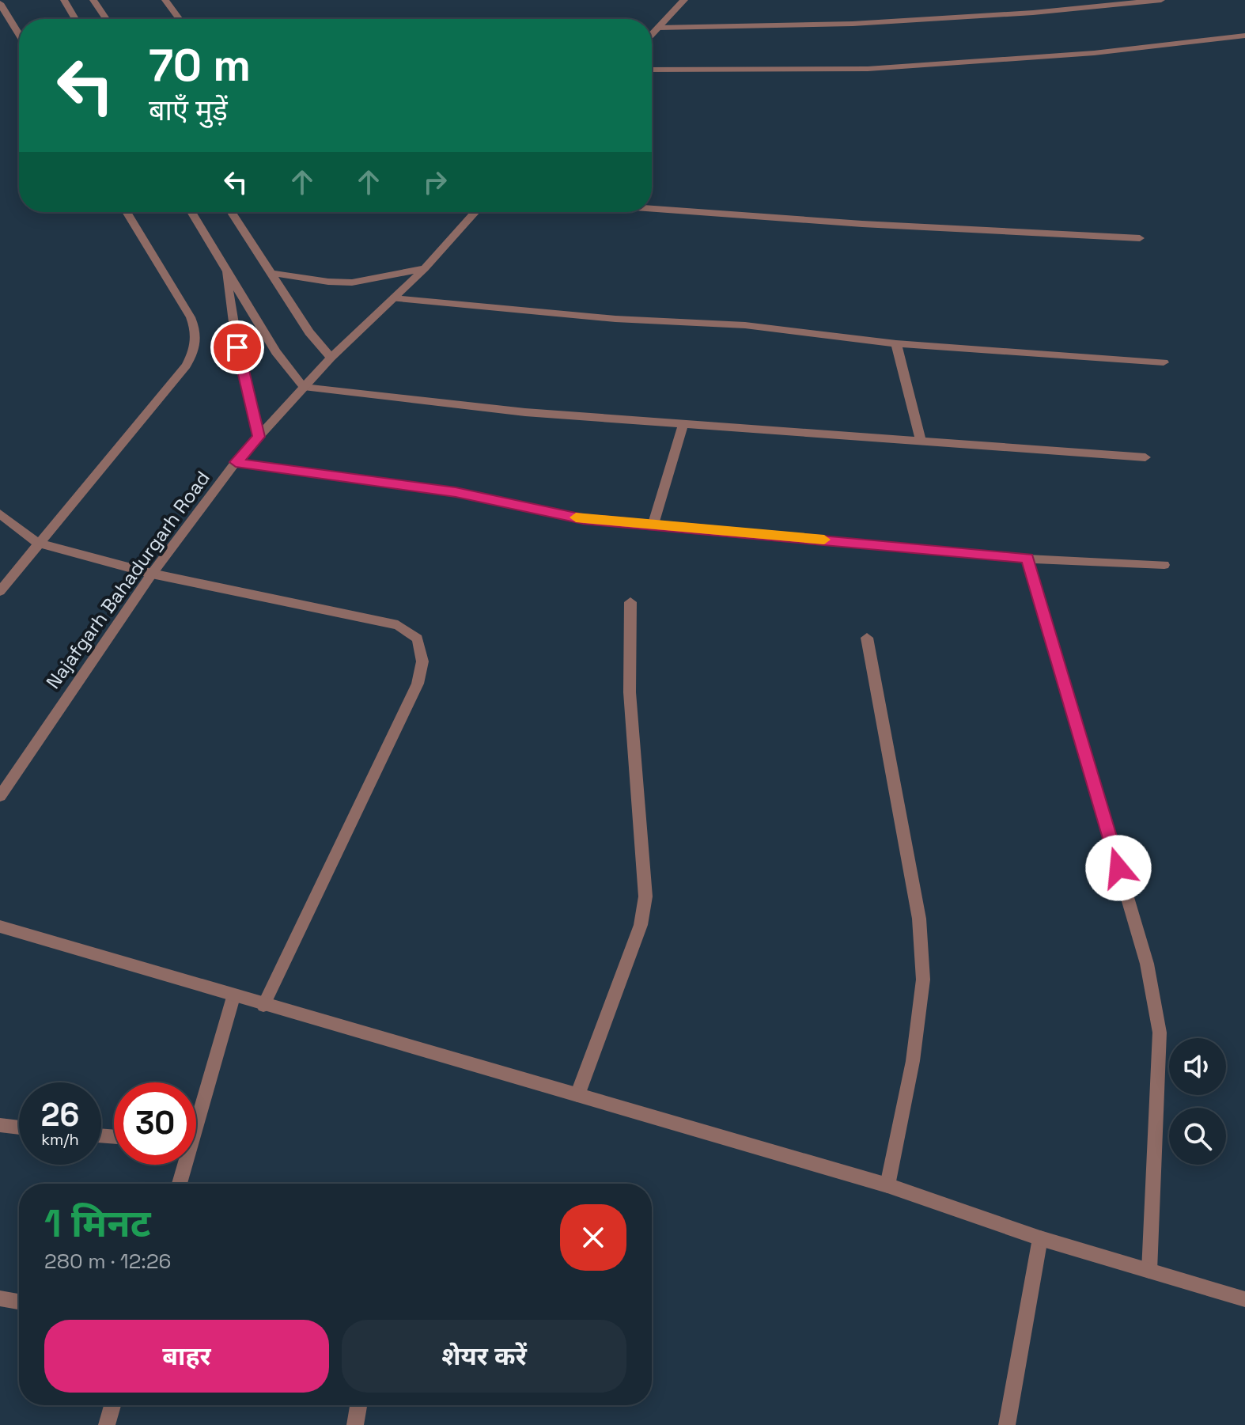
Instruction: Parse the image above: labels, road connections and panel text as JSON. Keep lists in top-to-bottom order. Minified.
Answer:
{"streets":{"street":["Najafgarh Bahadurgarh Road"]},"page":{"turn":["70 m","बाएँ मुड़ें"],"speed":"26 km/h","limit":"30","heading":["1 मिनट","280 m · 12:26"],"buttons":["बाहर","शेयर करें"]}}
